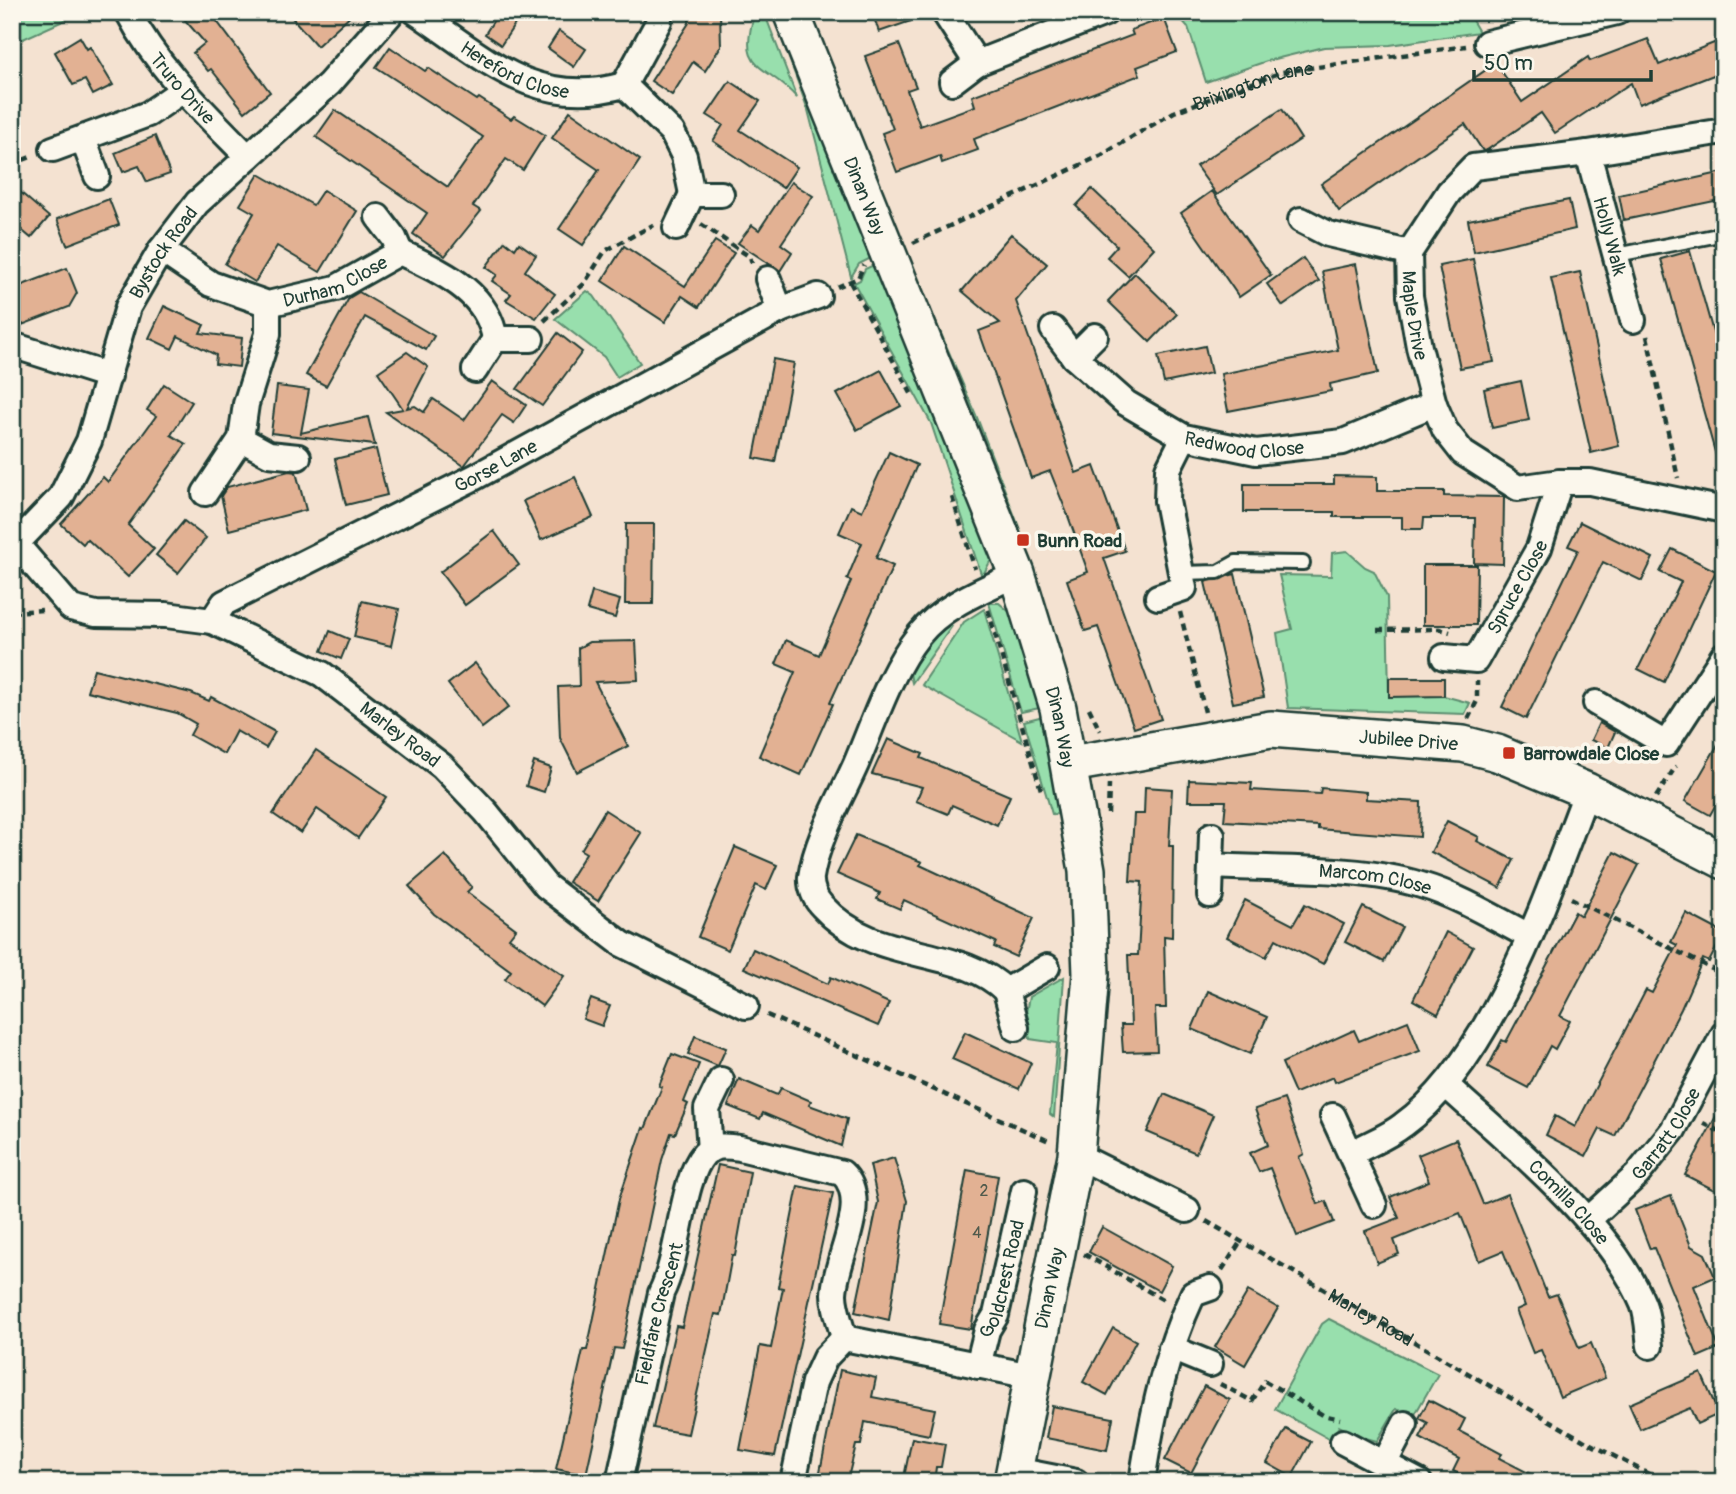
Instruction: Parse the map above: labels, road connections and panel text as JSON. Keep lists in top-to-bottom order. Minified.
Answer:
{"streets":{"street":["Hereford Close","Truro Drive","Dinan Way","Holly Walk","Bystock Road","Durham Close","Maple Drive","Redwood Close","Gorse Lane","Spruce Close","Marley Road","Jubilee Drive","Marcom Close","Garratt Close","Comilla Close","Goldcrest Road","Fieldfare Crescent"],"path":["Brixington Lane"]},"crossings":[["Truro Drive","Bystock Road"],["Dinan Way","Jubilee Drive"],["Holly Walk","Maple Drive"],["Bystock Road","Durham Close"],["Bystock Road","Marley Road"],["Maple Drive","Redwood Close"],["Maple Drive","Spruce Close"],["Gorse Lane","Marley Road"],["Garratt Close","Comilla Close"]],"places":{"transit":["Bunn Road","Barrowdale Close"]},"house_numbers":["2","4"],"scale_bar":"50 m"}
